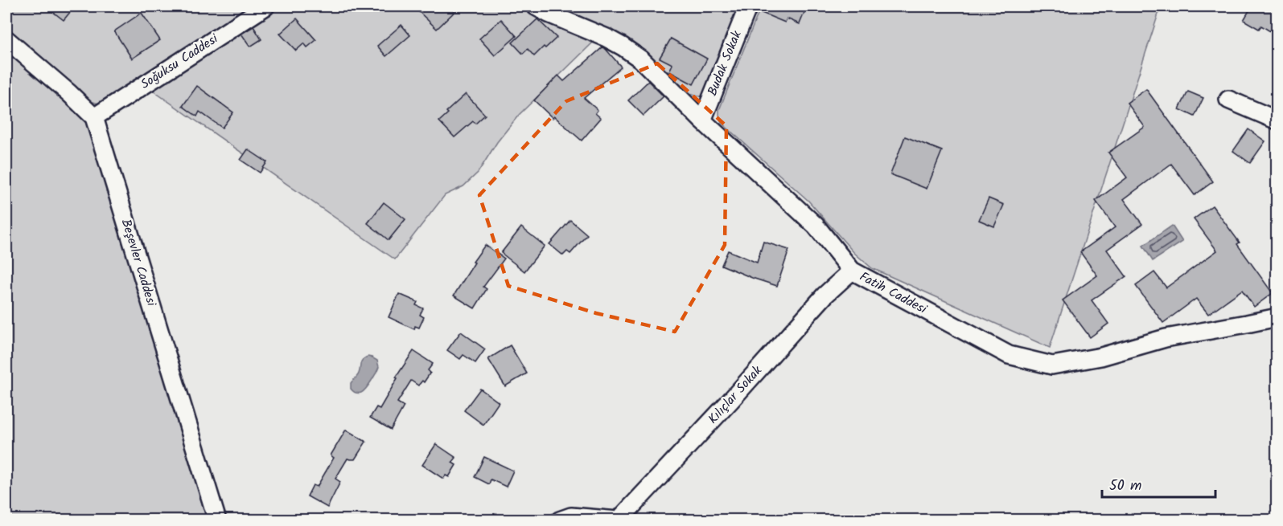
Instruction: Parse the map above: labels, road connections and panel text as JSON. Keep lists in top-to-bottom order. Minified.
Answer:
{"streets":{"street":["Soğuksu Caddesi","Budak Sokak","Beşevler Caddesi","Fatih Caddesi","Kılıçlar Sokak"]},"crossings":[["Soğuksu Caddesi","Beşevler Caddesi"],["Budak Sokak","Fatih Caddesi"],["Fatih Caddesi","Kılıçlar Sokak"]],"scale_bar":"50 m"}
